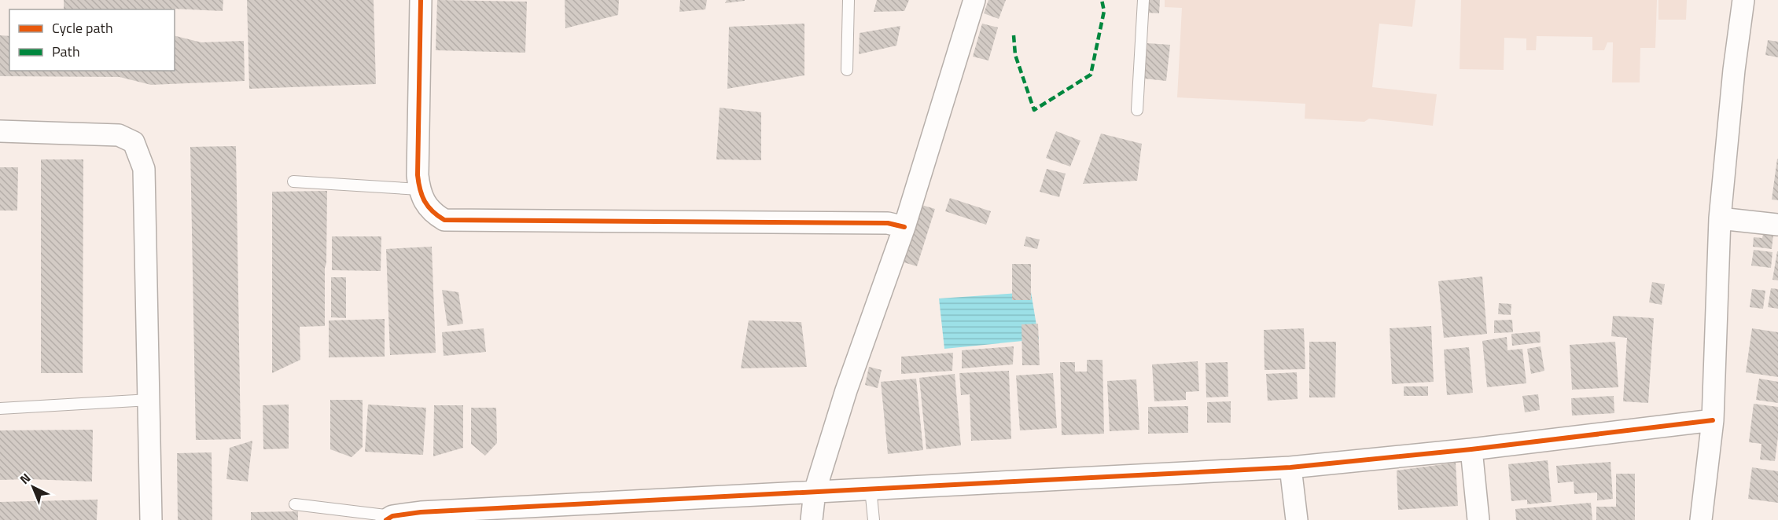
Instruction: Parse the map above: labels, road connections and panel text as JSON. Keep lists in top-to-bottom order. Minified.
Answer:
{"legend":["Cycle path","Path"],"north":"top left"}
